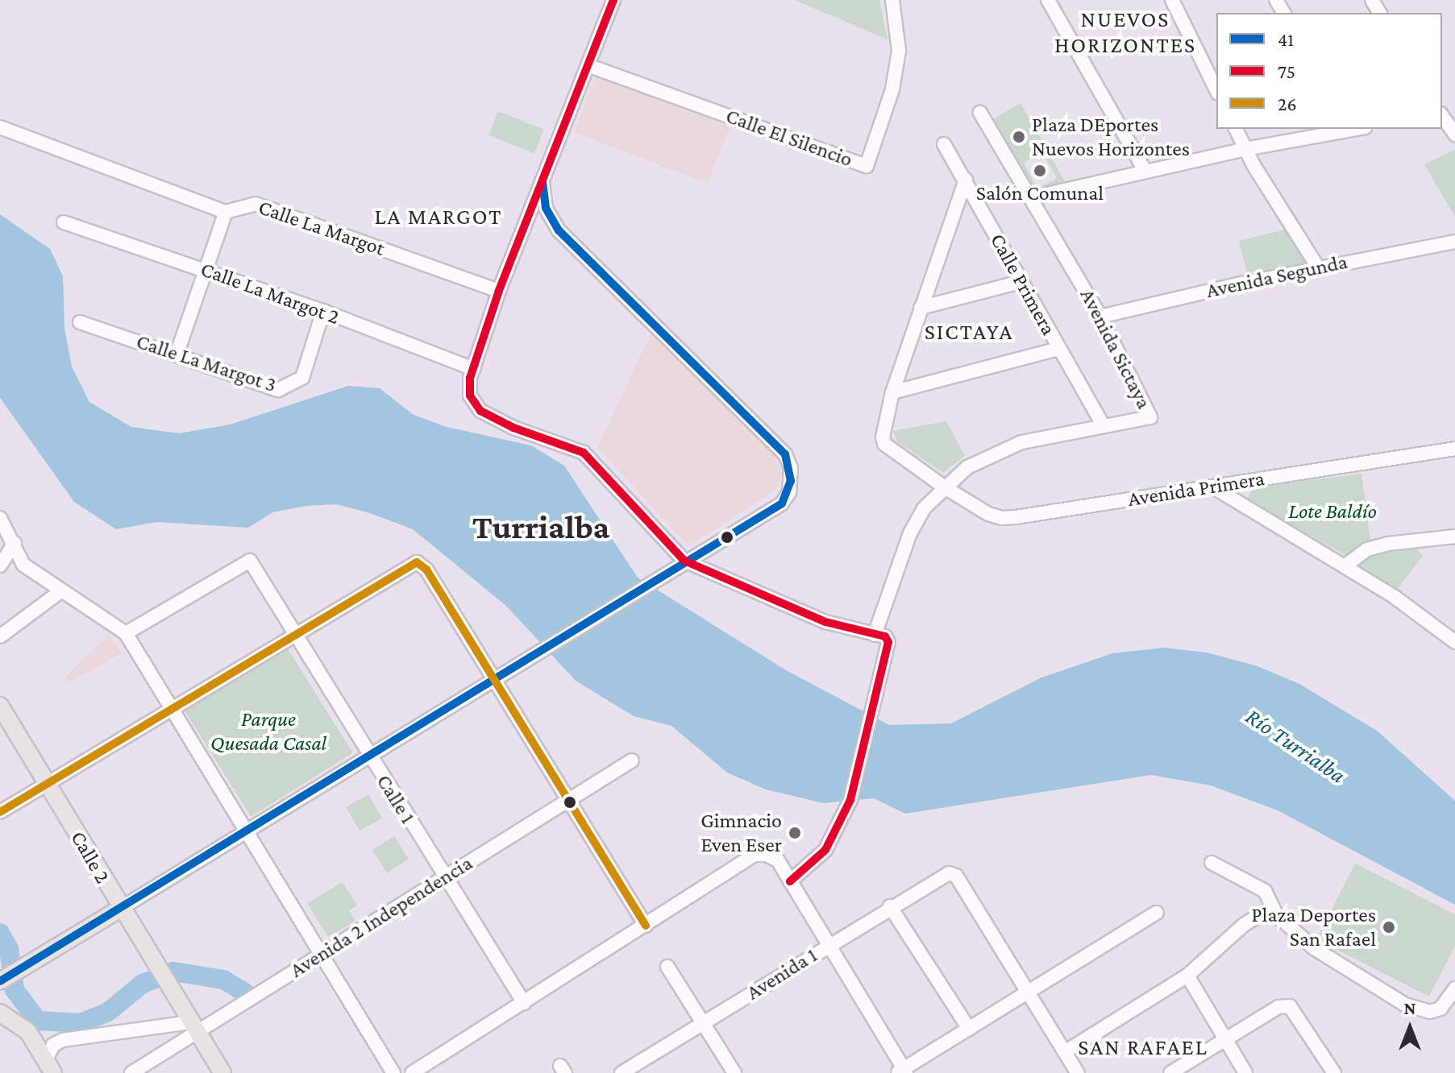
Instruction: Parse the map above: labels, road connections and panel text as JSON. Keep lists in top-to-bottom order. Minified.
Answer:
{"streets":{"main road":["Calle 2"],"street":["Calle El Silencio","Calle La Margot","Avenida Segunda","Calle Primera","Calle La Margot 2","Avenida Sictaya","Calle La Margot 3","Avenida Primera","Calle 1","Avenida 2 Independencia","Avenida 1"]},"crossings":[["Avenida Segunda","Avenida Sictaya"],["Calle Primera","Avenida Sictaya"],["Calle La Margot 2","Calle La Margot 3"],["Avenida Sictaya","Avenida Primera"],["Calle 1","Avenida 2 Independencia"],["Calle 2","Avenida 2 Independencia"]],"districts":["NUEVOS HORIZONTES","LA MARGOT","SICTAYA","Turrialba","SAN RAFAEL"],"water":["Río Turrialba"],"parks":["Lote Baldío","Parque Quesada Casal"],"places":["Plaza DEportes Nuevos Horizontes","Salón Comunal","Gimnacio Even Eser","Plaza Deportes San Rafael"],"lines":["transit line 75","transit line 41","transit line 26"],"legend":["41","75","26"],"north":"top"}
